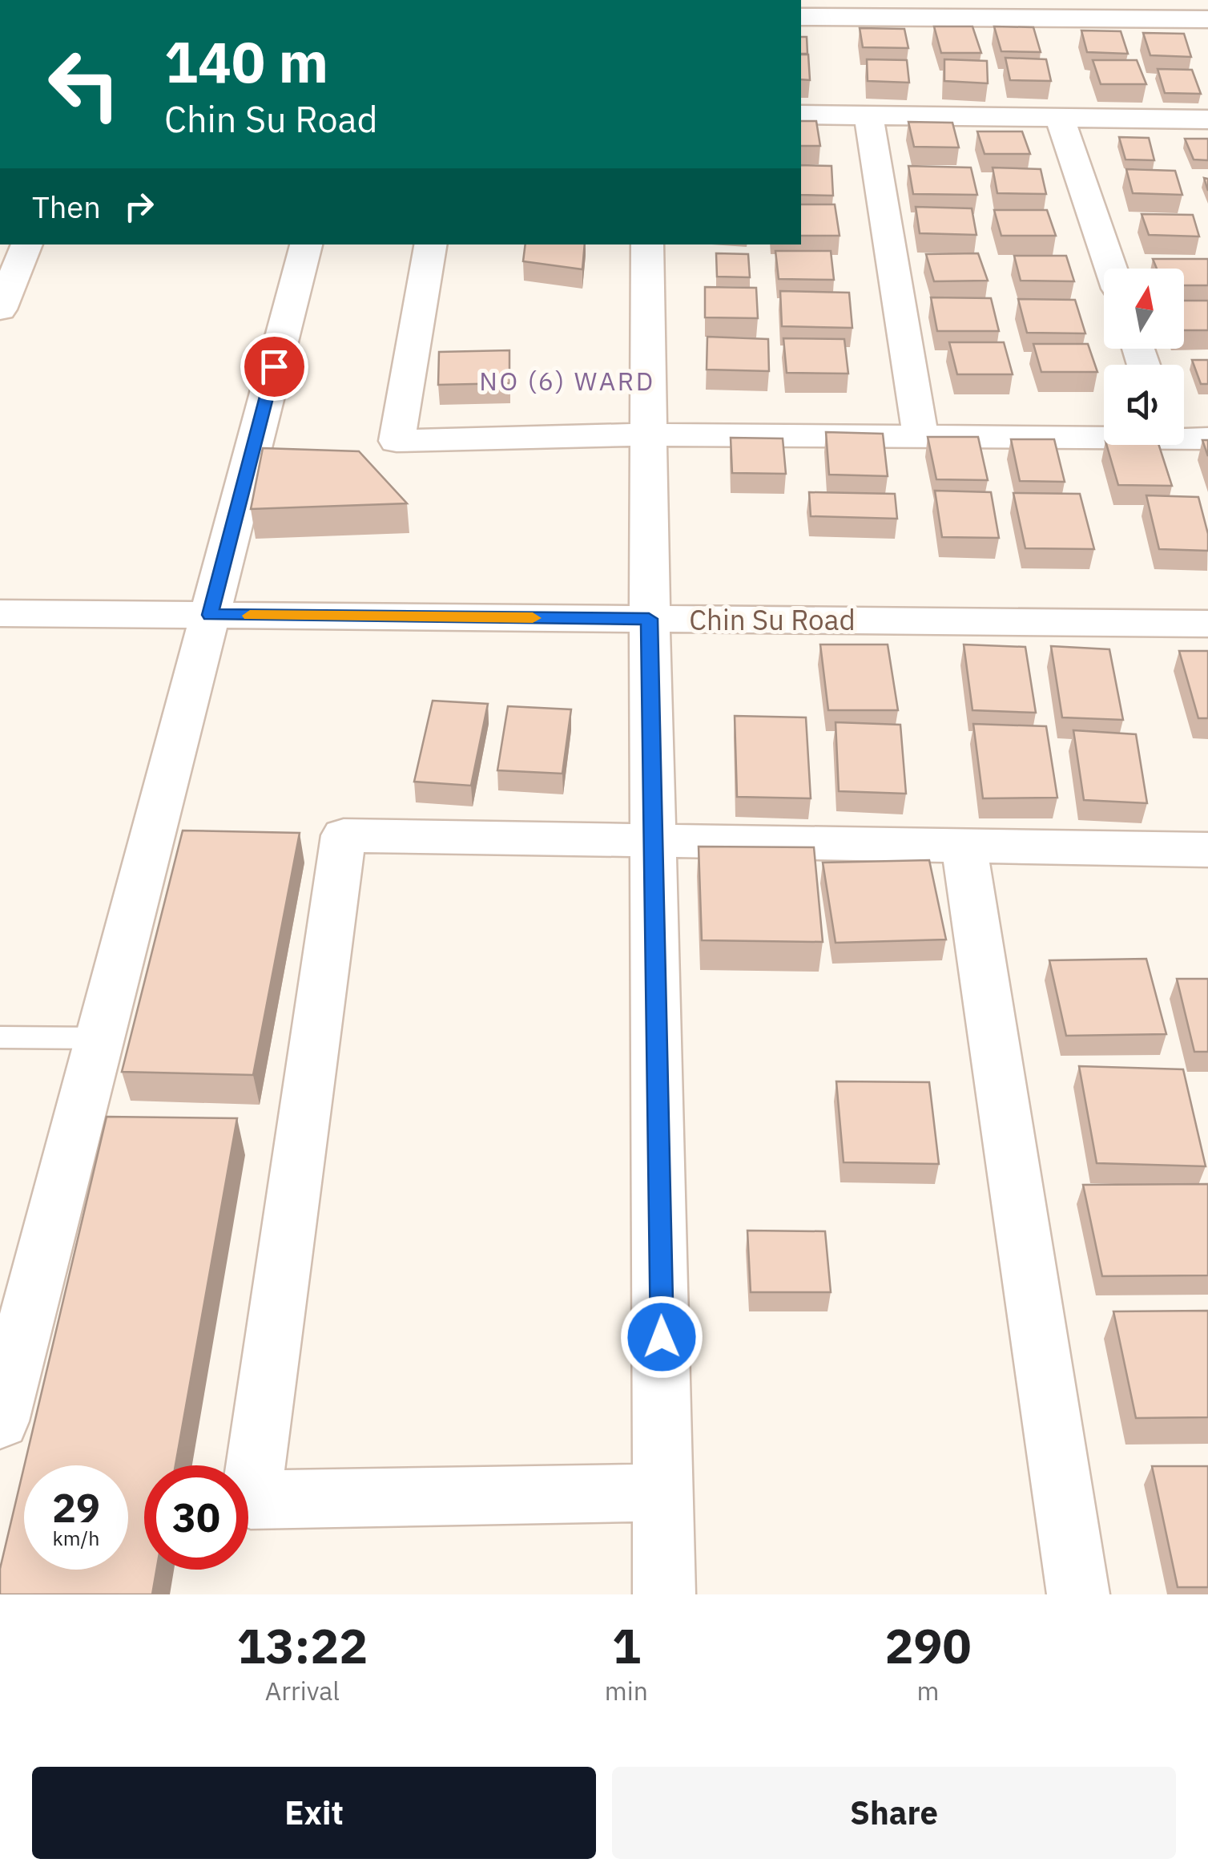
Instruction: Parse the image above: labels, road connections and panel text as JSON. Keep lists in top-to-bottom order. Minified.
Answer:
{"streets":{"street":["Chin Su Road"]},"districts":["NO (6) WARD"],"north":"top","page":{"turn":["140 m","Chin Su Road"],"then":"Then","speed":"29 km/h","limit":"30","eta":["13:22","Arrival","1","min","290","m"],"buttons":["Exit","Share"]}}
